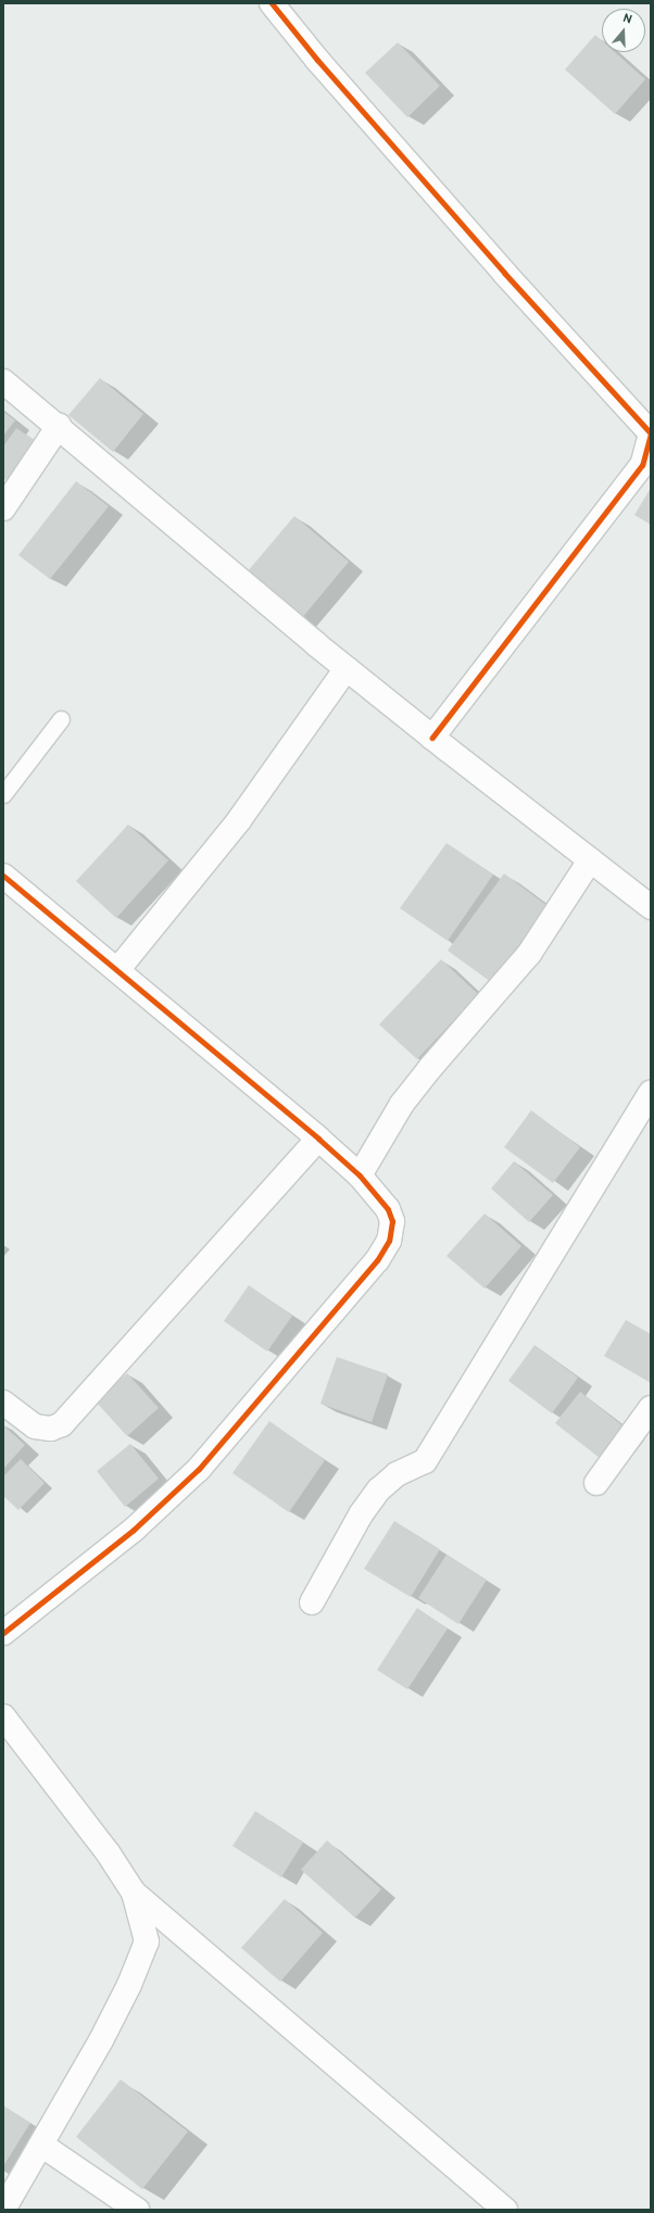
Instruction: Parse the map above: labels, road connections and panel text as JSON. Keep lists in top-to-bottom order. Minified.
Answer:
{"north":"top"}
